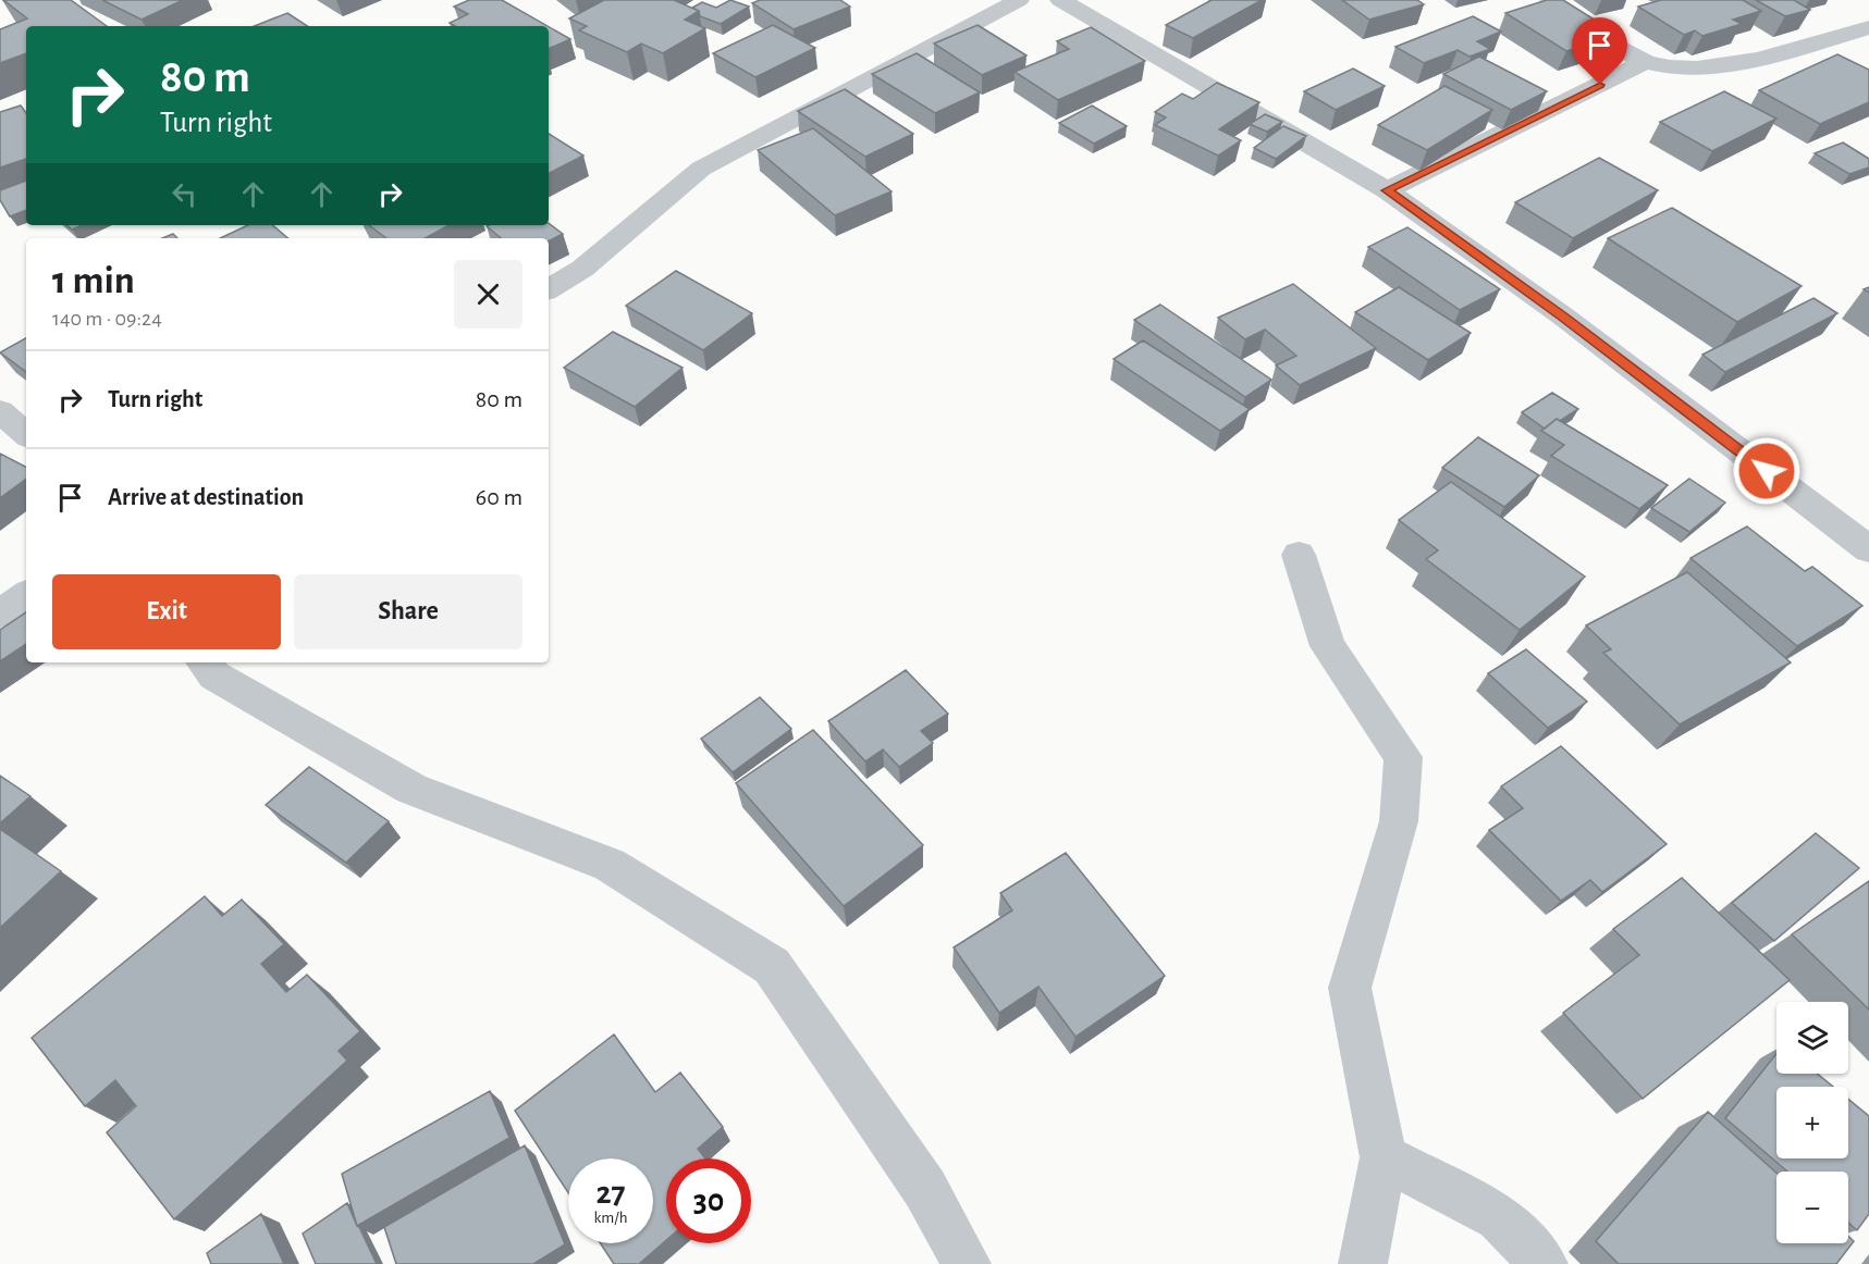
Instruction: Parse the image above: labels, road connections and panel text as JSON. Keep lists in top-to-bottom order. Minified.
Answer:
{"page":{"turn":["80 m","Turn right"],"heading":["1 min","140 m · 09:24"],"list":[{"name":"Turn right","value":"80 m"},{"name":"Arrive at destination","value":"60 m"}],"buttons":["Exit","Share"],"map_buttons":["+","−"],"speed":"27 km/h","limit":"30"}}
